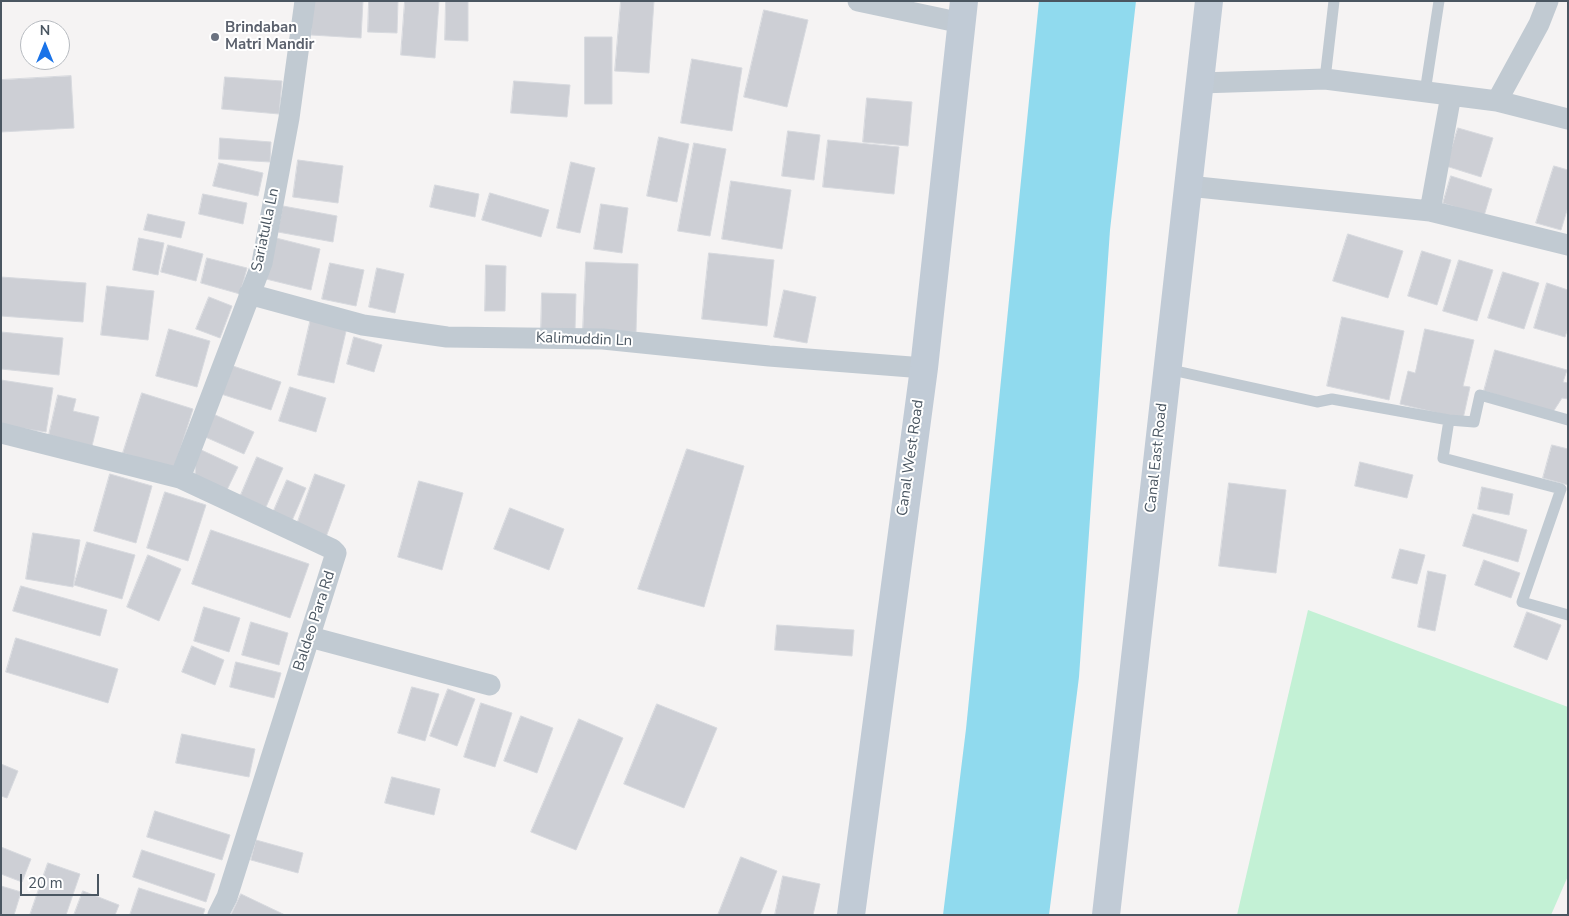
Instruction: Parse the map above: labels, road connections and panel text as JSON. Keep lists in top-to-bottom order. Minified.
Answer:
{"streets":{"main road":["Canal West Road","Canal East Road"],"street":["Sariatulla Ln","Kalimuddin Ln","Baldeo Para Rd"]},"crossings":[["Sariatulla Ln","Kalimuddin Ln"],["Sariatulla Ln","Baldeo Para Rd"],["Kalimuddin Ln","Canal West Road"]],"places":["Brindaban Matri Mandir"],"scale_bar":"20 m","north":"top"}
